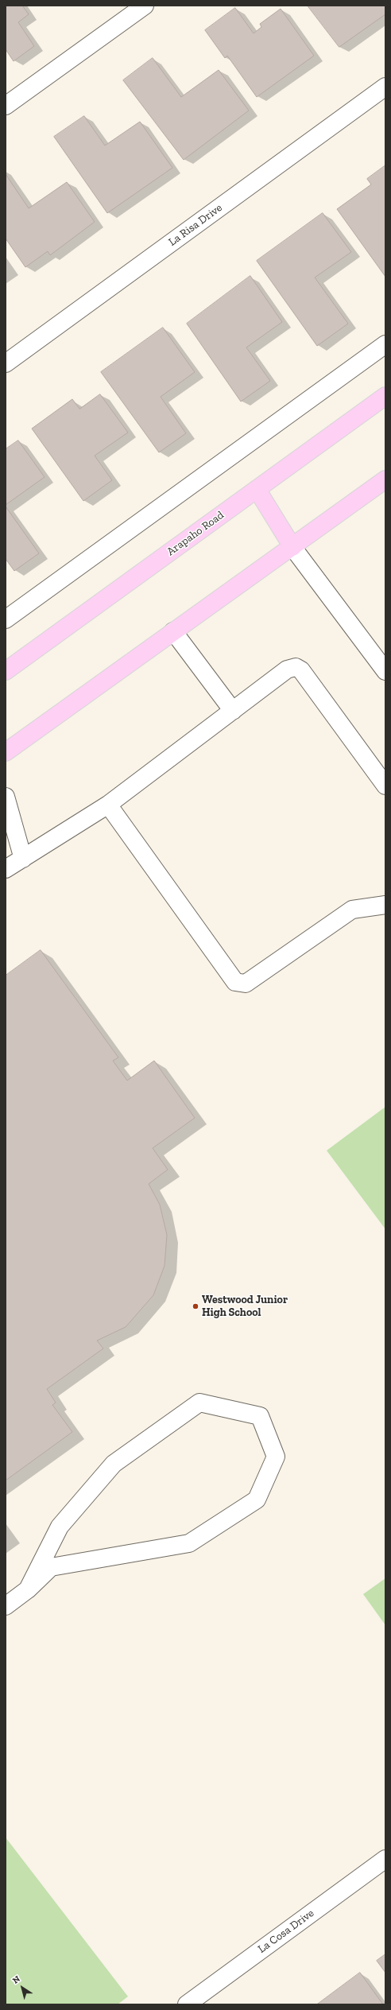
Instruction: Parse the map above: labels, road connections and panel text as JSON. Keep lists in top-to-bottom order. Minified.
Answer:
{"streets":{"main road":["Arapaho Road"],"street":["La Risa Drive","La Cosa Drive"]},"places":["Westwood Junior High School"],"north":"top left"}
